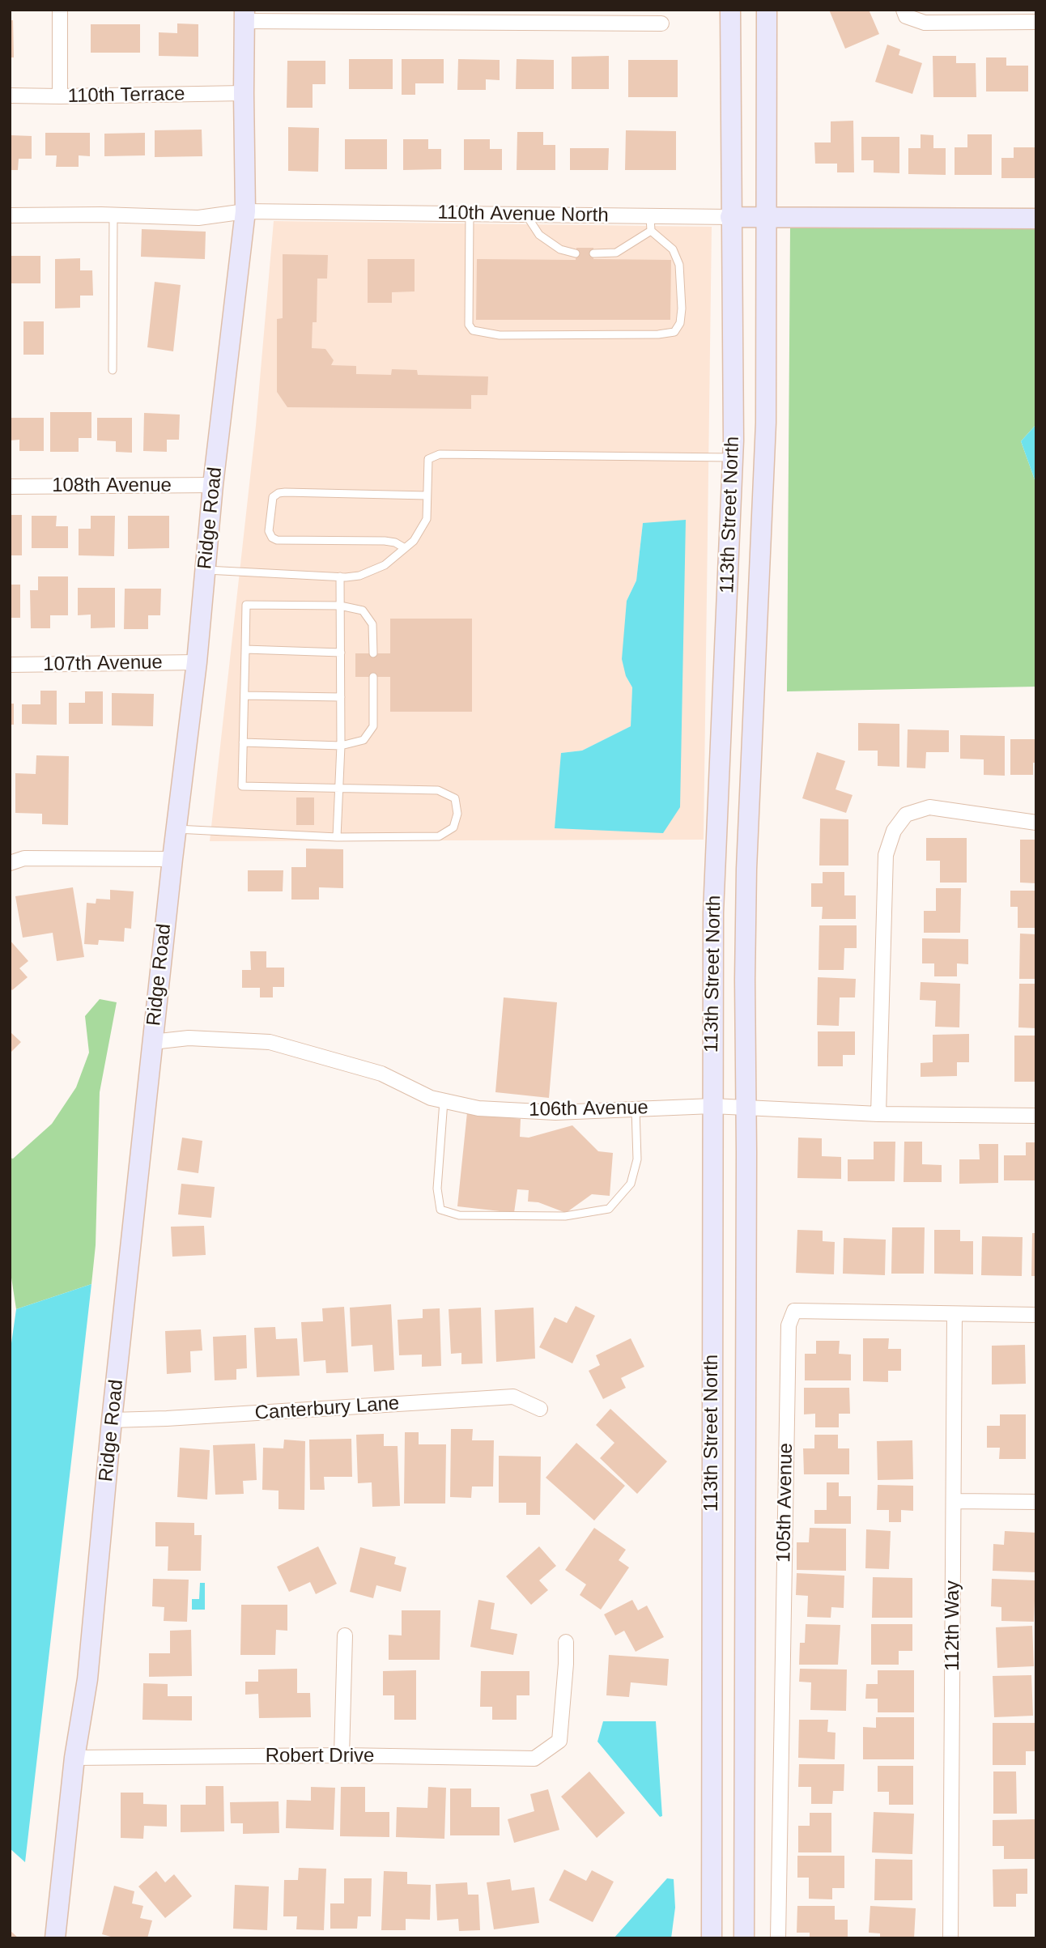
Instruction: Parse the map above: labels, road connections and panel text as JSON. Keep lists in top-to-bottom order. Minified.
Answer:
{"streets":{"main road":["110th Avenue North","113th Street North","Ridge Road"],"street":["110th Terrace","108th Avenue","107th Avenue","106th Avenue","Canterbury Lane","105th Avenue","112th Way","Robert Drive"]},"crossings":[["110th Terrace","Ridge Road"],["110th Avenue North","113th Street North"],["110th Avenue North","Ridge Road"],["108th Avenue","Ridge Road"],["113th Street North","106th Avenue"],["Ridge Road","107th Avenue"],["Ridge Road","106th Avenue"],["Ridge Road","Canterbury Lane"],["Ridge Road","Robert Drive"],["105th Avenue","112th Way"]]}
